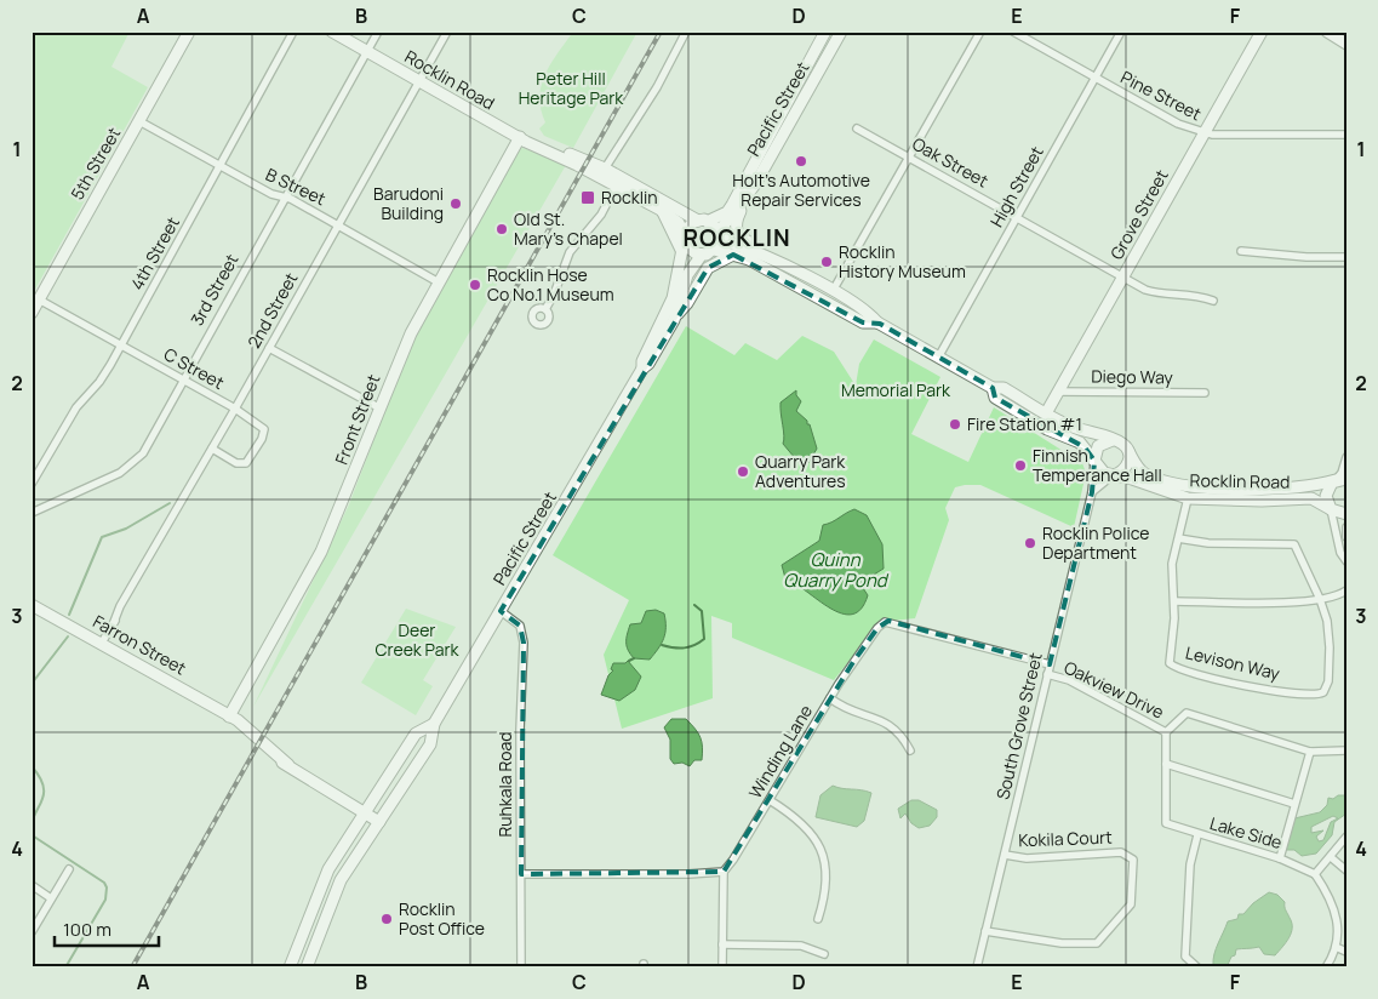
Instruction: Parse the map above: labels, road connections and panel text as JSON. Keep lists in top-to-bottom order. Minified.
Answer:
{"streets":{"main road":["Rocklin Road","Pacific Street","5th Street","Grove Street","Front Street","Farron Street"],"street":["Pine Street","Oak Street","B Street","High Street","4th Street","3rd Street","2nd Street","C Street","Diego Way","Levison Way","Oakview Drive","South Grove Street","Winding Lane","Ruhkala Road","Lake Side","Kokila Court"]},"crossings":[["Rocklin Road","Pacific Street"],["Rocklin Road","3rd Street"],["Rocklin Road","2nd Street"],["Rocklin Road","Front Street"],["Rocklin Road","Levison Way"],["Rocklin Road","South Grove Street"],["Pine Street","High Street"],["Pine Street","Grove Street"],["Pacific Street","Farron Street"],["Pacific Street","Ruhkala Road"],["Oak Street","High Street"],["Oak Street","Grove Street"],["5th Street","B Street"],["5th Street","C Street"],["B Street","4th Street"],["B Street","3rd Street"],["B Street","2nd Street"],["B Street","Front Street"],["Grove Street","Diego Way"],["4th Street","C Street"],["3rd Street","C Street"],["2nd Street","C Street"],["2nd Street","Farron Street"],["Front Street","Farron Street"],["Oakview Drive","South Grove Street"],["Oakview Drive","Lake Side"],["South Grove Street","Winding Lane"],["South Grove Street","Kokila Court"]],"districts":["ROCKLIN"],"water":["Quinn Quarry Pond"],"parks":["Peter Hill Heritage Park","Memorial Park","Deer Creek Park"],"places":{"other":["Holt's Automotive Repair Services","Barudoni Building","Old St. Mary's Chapel","Rocklin History Museum","Rocklin Hose Co No.1 Museum","Fire Station #1","Finnish Temperance Hall","Quarry Park Adventures","Rocklin Police Department","Rocklin Post Office"],"transit":["Rocklin"]},"scale_bar":"100 m","grid":{"columns":["A","B","C","D","E","F"],"rows":["1","2","3","4"]}}
